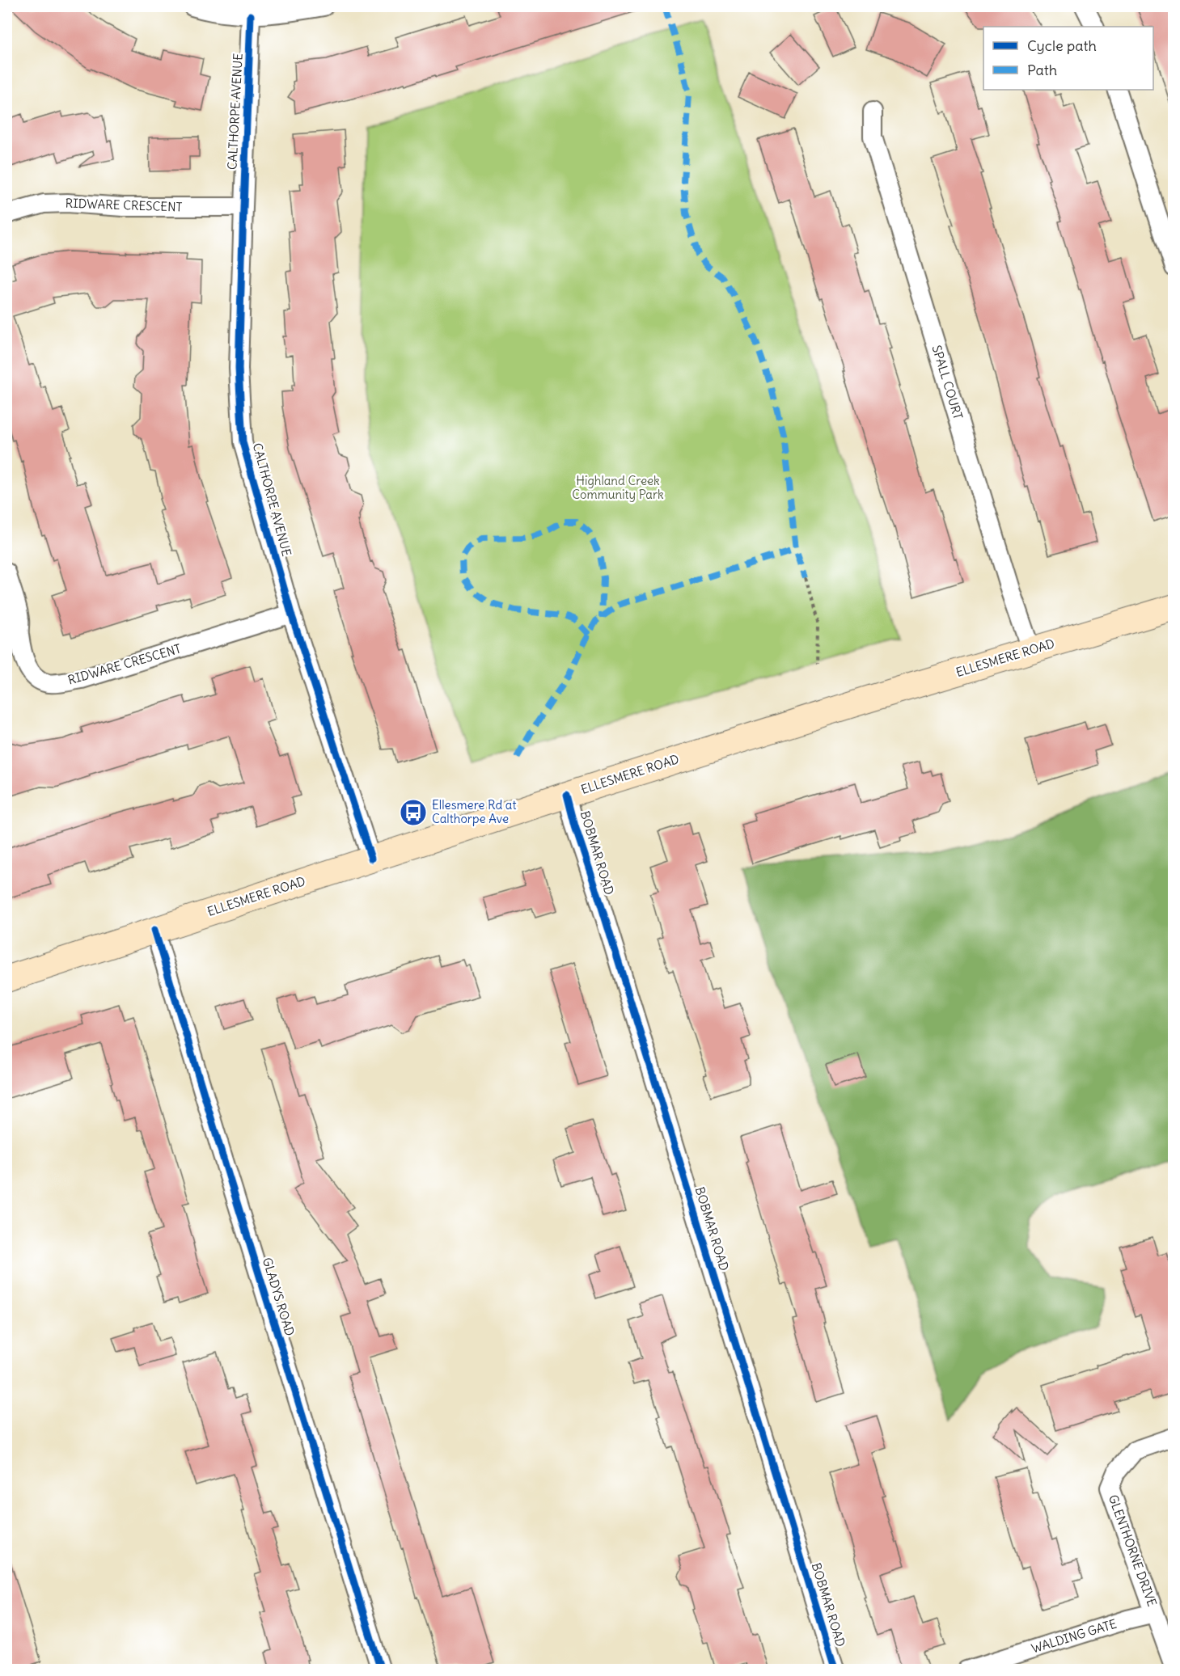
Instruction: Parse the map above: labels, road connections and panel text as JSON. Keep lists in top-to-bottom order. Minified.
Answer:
{"streets":{"main road":["ELLESMERE ROAD"],"street":["CALTHORPE AVENUE","RIDWARE CRESCENT","SPALL COURT","BOBMAR ROAD","GLADYS ROAD","GLENTHORNE DRIVE","WALDING GATE"]},"crossings":[["CALTHORPE AVENUE","RIDWARE CRESCENT"],["CALTHORPE AVENUE","ELLESMERE ROAD"],["SPALL COURT","ELLESMERE ROAD"],["ELLESMERE ROAD","BOBMAR ROAD"],["ELLESMERE ROAD","GLADYS ROAD"],["GLENTHORNE DRIVE","WALDING GATE"]],"parks":["Highland Creek Community Park"],"places":{"bus stop":["Ellesmere Rd at Calthorpe Ave"]},"legend":["Cycle path","Path"]}
